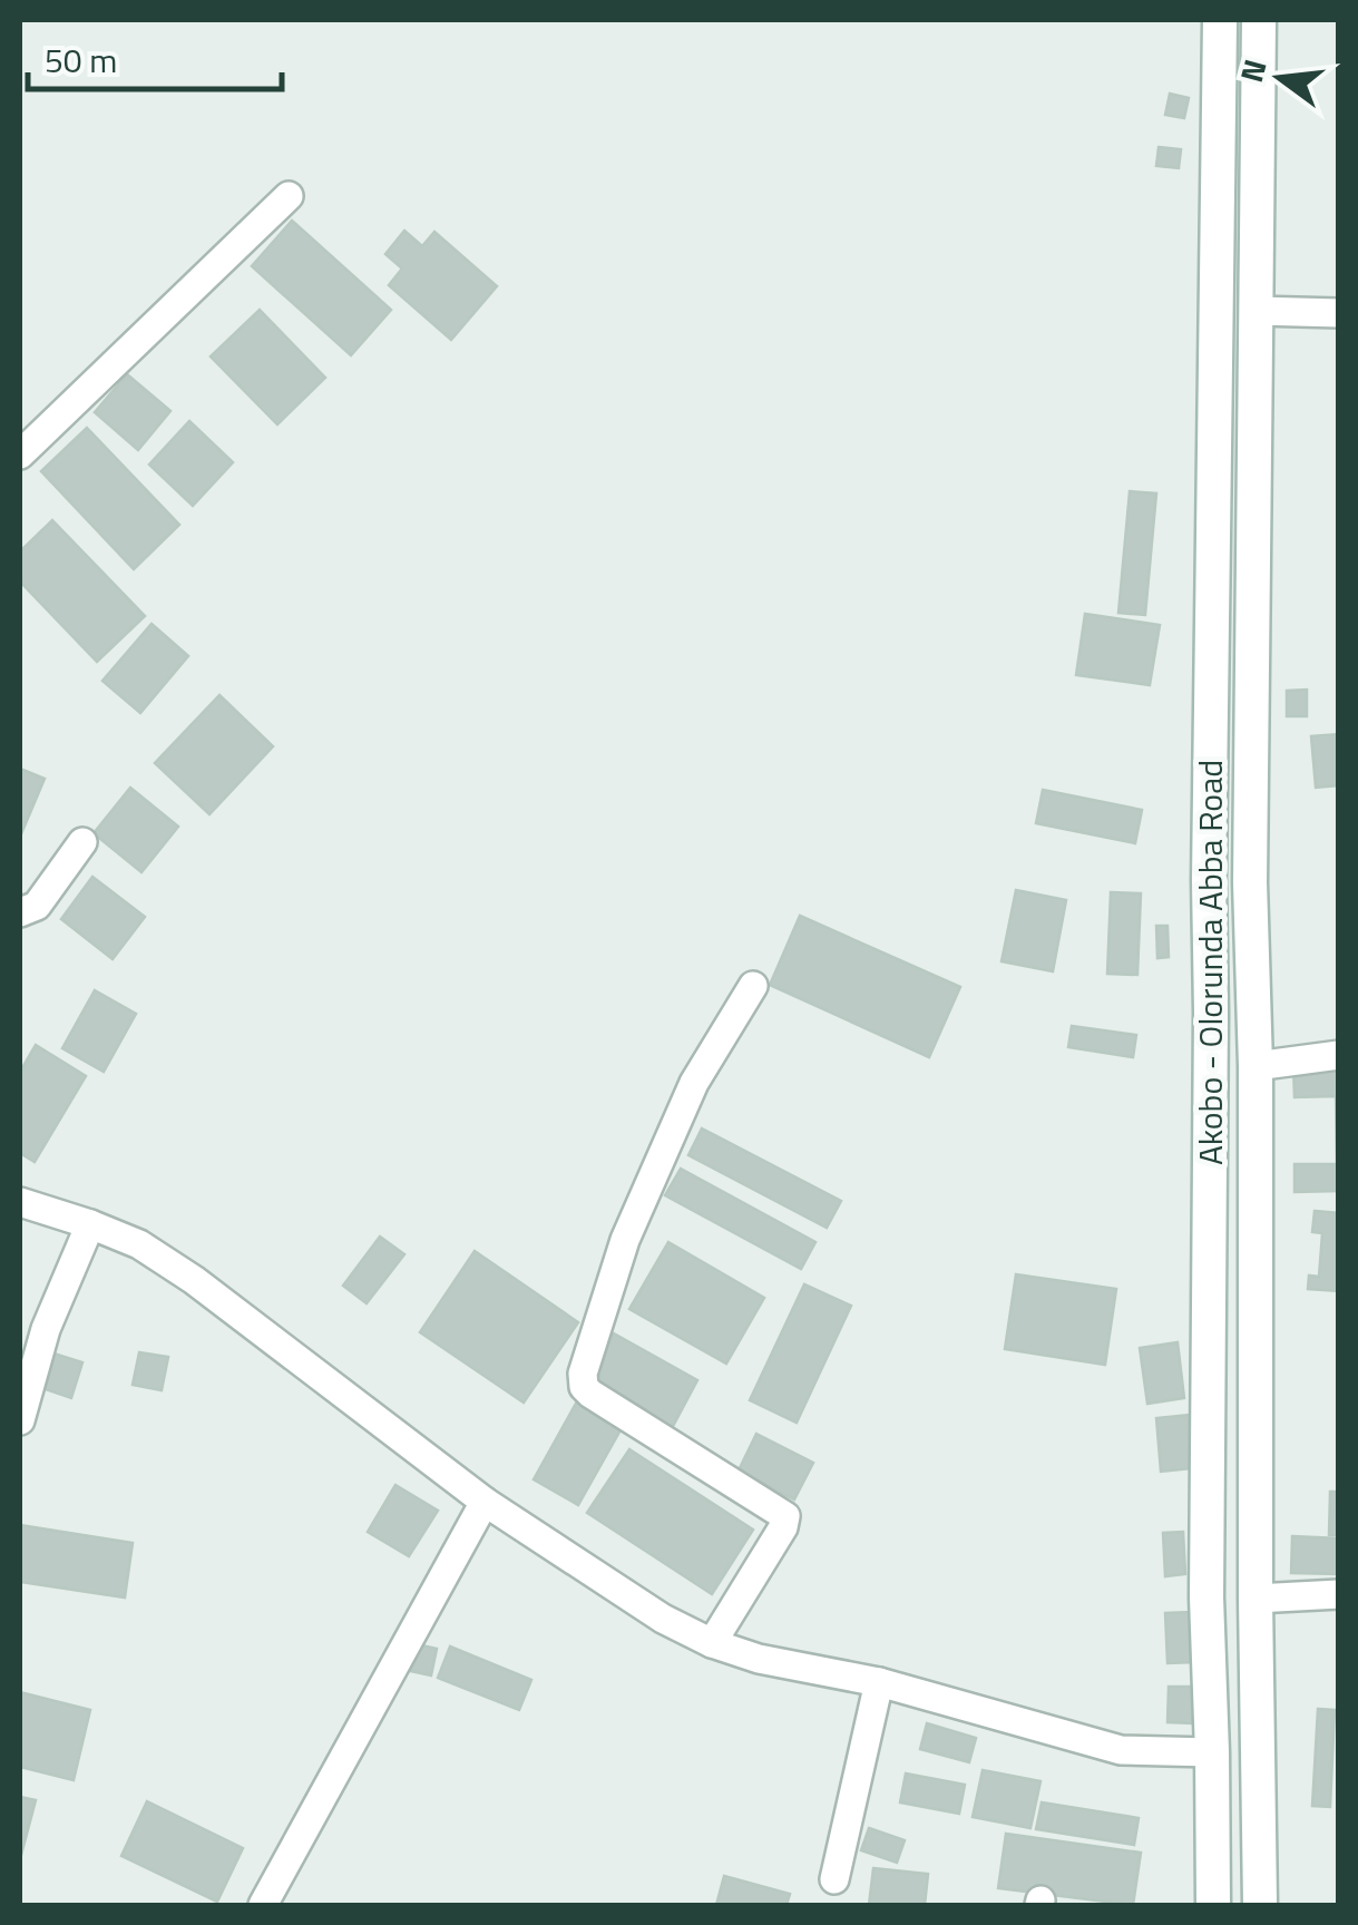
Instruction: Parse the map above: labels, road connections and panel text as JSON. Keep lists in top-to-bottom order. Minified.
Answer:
{"streets":{"main road":["Akobo - Olorunda Abba Road"]},"scale_bar":"50 m","north":"left"}
